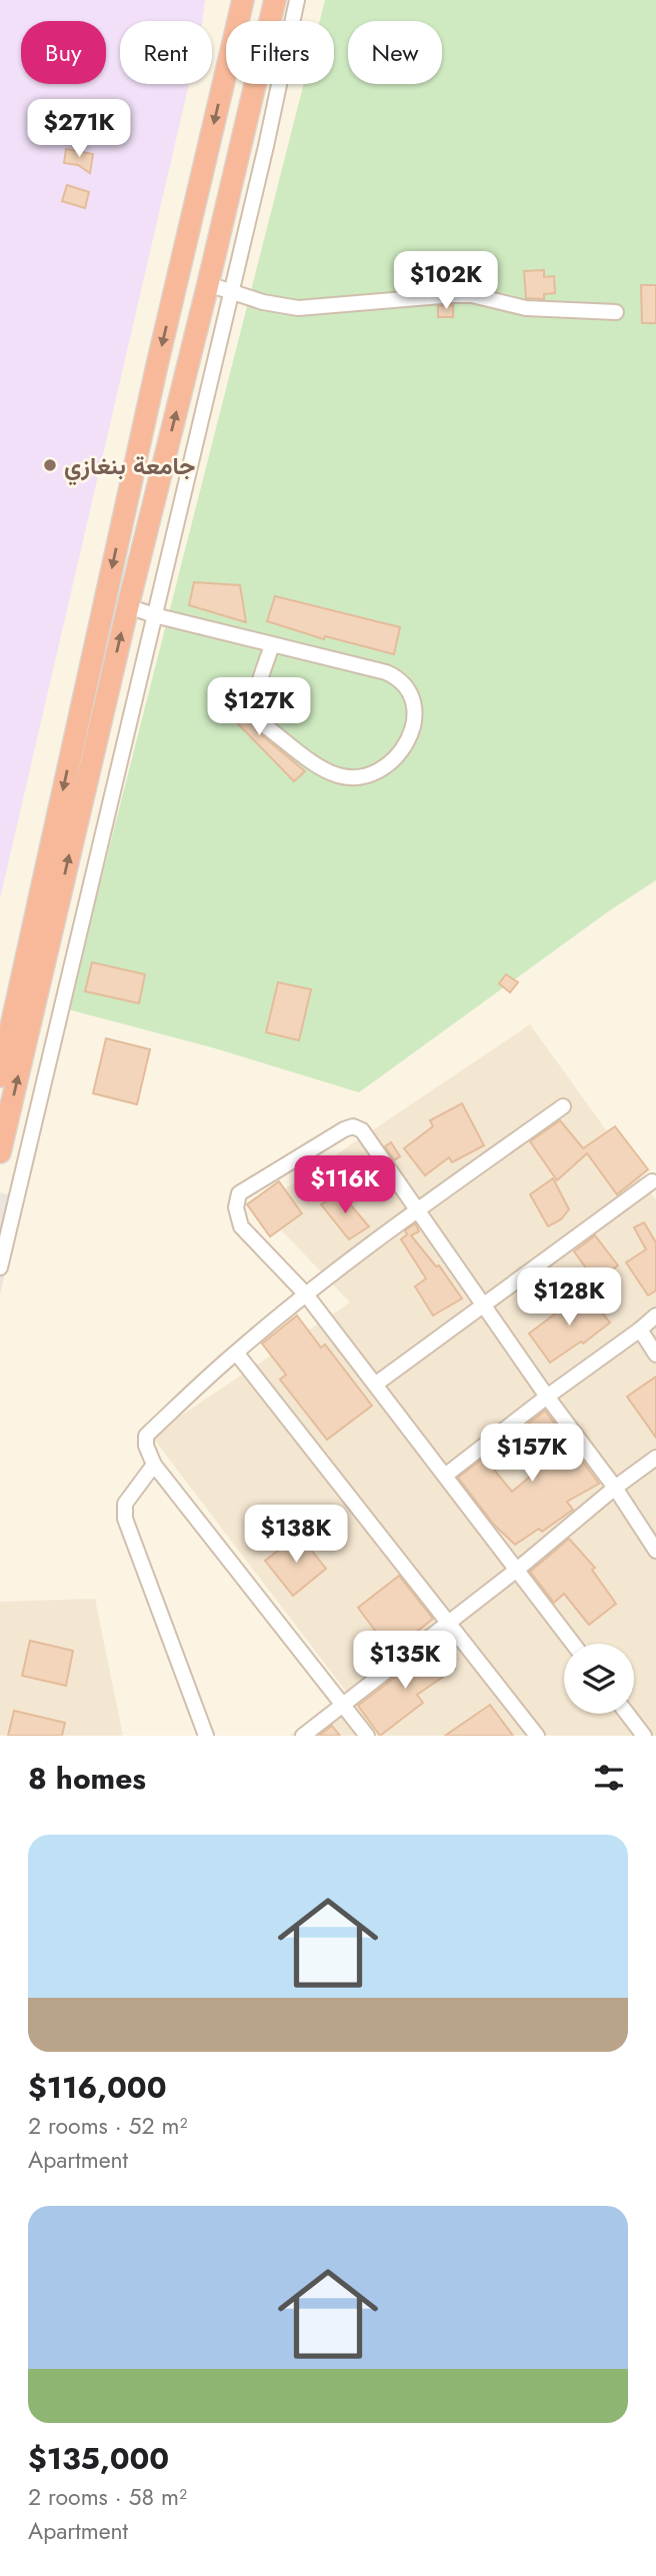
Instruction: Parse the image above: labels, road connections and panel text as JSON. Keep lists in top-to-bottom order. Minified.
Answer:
{"places":["جامعة بنغازي"],"page":{"chip":["Buy","Rent","Filters","New"],"price":["$271K","$102K","$127K","$116K","$128K","$157K","$138K","$135K"],"heading":"8 homes","list":[{"name":"$116,000","note":"2 rooms · 52 m² · Apartment"},{"name":"$135,000","note":"2 rooms · 58 m² · Apartment"}]}}
